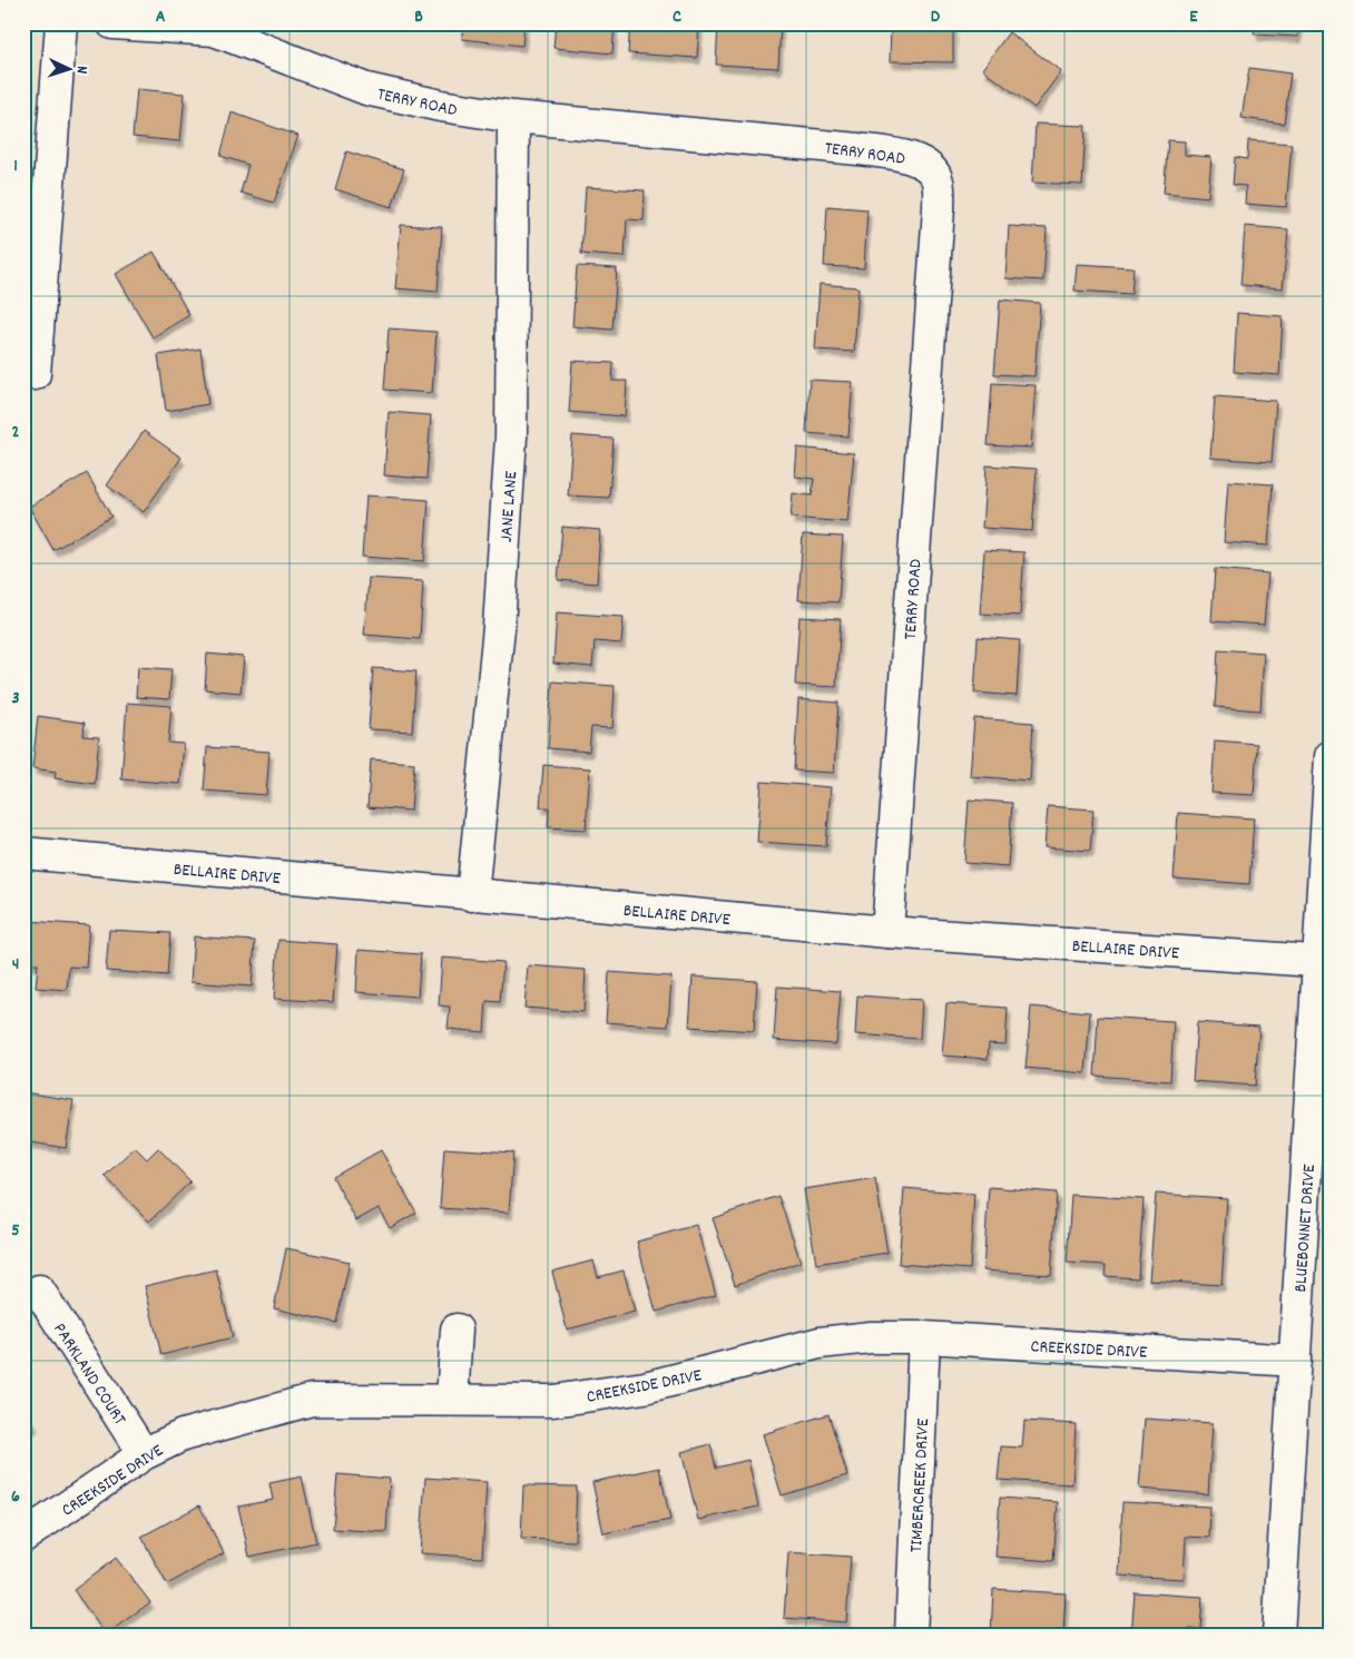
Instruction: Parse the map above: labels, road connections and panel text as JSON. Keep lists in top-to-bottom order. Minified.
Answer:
{"streets":{"street":["TERRY ROAD","JANE LANE","BELLAIRE DRIVE","BLUEBONNET DRIVE","CREEKSIDE DRIVE","PARKLAND COURT","TIMBERCREEK DRIVE"]},"crossings":[["TERRY ROAD","JANE LANE"],["TERRY ROAD","BELLAIRE DRIVE"],["JANE LANE","BELLAIRE DRIVE"],["BELLAIRE DRIVE","BLUEBONNET DRIVE"],["BLUEBONNET DRIVE","CREEKSIDE DRIVE"],["CREEKSIDE DRIVE","PARKLAND COURT"],["CREEKSIDE DRIVE","TIMBERCREEK DRIVE"]],"north":"right","grid":{"columns":["A","B","C","D","E"],"rows":["1","2","3","4","5","6"]}}
